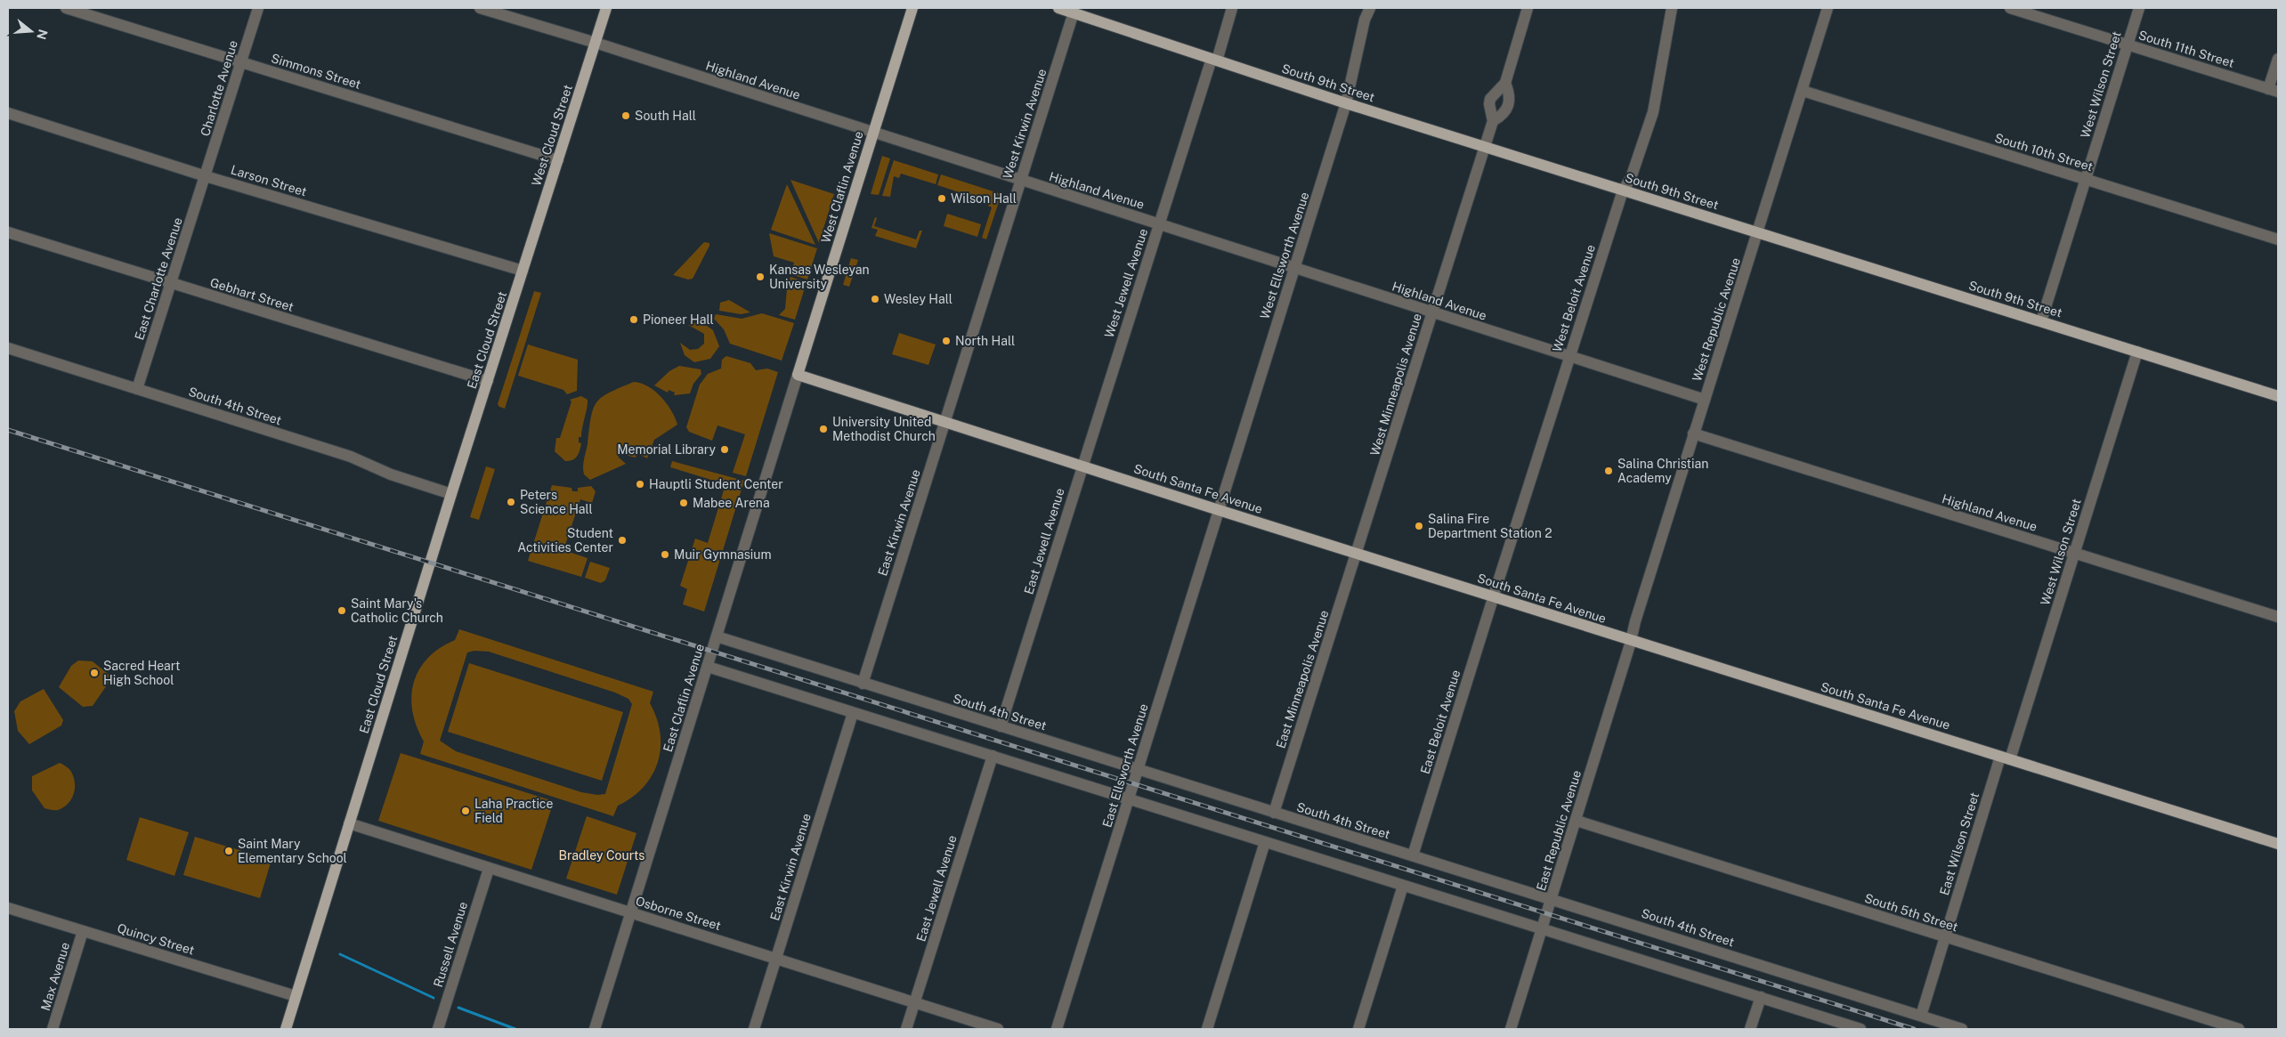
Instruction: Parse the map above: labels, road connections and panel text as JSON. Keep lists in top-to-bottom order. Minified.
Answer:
{"streets":{"main road":["South 9th Street","West Cloud Street","West Claflin Avenue","East Cloud Street","South Santa Fe Avenue"],"street":["South 11th Street","Simmons Street","Highland Avenue","West Wilson Street","Charlotte Avenue","West Kirwin Avenue","South 10th Street","Larson Street","West Ellsworth Avenue","East Charlotte Avenue","West Jewell Avenue","Gebhart Street","West Beloit Avenue","West Republic Avenue","West Minneapolis Avenue","South 4th Street","East Kirwin Avenue","East Jewell Avenue","East Minneapolis Avenue","East Claflin Avenue","East Beloit Avenue","East Ellsworth Avenue","East Republic Avenue","East Wilson Street","South 5th Street","Osborne Street","Quincy Street","Russell Avenue","Max Avenue"]},"crossings":[["South 11th Street","West Wilson Street"],["Simmons Street","Charlotte Avenue"],["Simmons Street","West Cloud Street"],["Highland Avenue","West Wilson Street"],["Highland Avenue","West Kirwin Avenue"],["Highland Avenue","West Cloud Street"],["Highland Avenue","West Claflin Avenue"],["Highland Avenue","West Ellsworth Avenue"],["Highland Avenue","West Jewell Avenue"],["Highland Avenue","West Beloit Avenue"],["Highland Avenue","West Republic Avenue"],["Highland Avenue","West Minneapolis Avenue"],["South 9th Street","West Wilson Street"],["South 9th Street","West Kirwin Avenue"],["South 9th Street","West Ellsworth Avenue"],["South 9th Street","West Jewell Avenue"],["South 9th Street","West Beloit Avenue"],["South 9th Street","West Republic Avenue"],["South 9th Street","West Minneapolis Avenue"],["West Wilson Street","South 10th Street"],["West Wilson Street","South Santa Fe Avenue"],["West Wilson Street","East Wilson Street"],["Charlotte Avenue","Larson Street"],["Charlotte Avenue","East Charlotte Avenue"],["West Kirwin Avenue","South Santa Fe Avenue"],["West Kirwin Avenue","East Kirwin Avenue"],["West Cloud Street","Larson Street"],["West Cloud Street","East Cloud Street"],["South 10th Street","West Republic Avenue"],["Larson Street","East Charlotte Avenue"],["Larson Street","East Cloud Street"],["West Claflin Avenue","South Santa Fe Avenue"],["West Claflin Avenue","East Claflin Avenue"],["West Ellsworth Avenue","South Santa Fe Avenue"],["West Ellsworth Avenue","East Ellsworth Avenue"],["East Charlotte Avenue","Gebhart Street"],["East Charlotte Avenue","South 4th Street"],["West Jewell Avenue","South Santa Fe Avenue"],["West Jewell Avenue","East Jewell Avenue"],["Gebhart Street","East Cloud Street"],["West Beloit Avenue","South Santa Fe Avenue"],["West Beloit Avenue","East Beloit Avenue"],["West Republic Avenue","South Santa Fe Avenue"],["West Republic Avenue","East Republic Avenue"],["East Cloud Street","South 4th Street"],["East Cloud Street","Osborne Street"],["East Cloud Street","Quincy Street"],["West Minneapolis Avenue","South Santa Fe Avenue"],["West Minneapolis Avenue","East Minneapolis Avenue"],["South 4th Street","East Kirwin Avenue"],["South 4th Street","East Jewell Avenue"],["South 4th Street","East Minneapolis Avenue"],["South 4th Street","East Claflin Avenue"],["South 4th Street","East Beloit Avenue"],["South 4th Street","East Ellsworth Avenue"],["South 4th Street","East Republic Avenue"],["South 4th Street","East Wilson Street"],["South Santa Fe Avenue","East Kirwin Avenue"],["South Santa Fe Avenue","East Jewell Avenue"],["South Santa Fe Avenue","East Minneapolis Avenue"],["South Santa Fe Avenue","East Claflin Avenue"],["South Santa Fe Avenue","East Beloit Avenue"],["South Santa Fe Avenue","East Ellsworth Avenue"],["South Santa Fe Avenue","East Republic Avenue"],["South Santa Fe Avenue","East Wilson Street"],["East Kirwin Avenue","Osborne Street"],["East Jewell Avenue","Osborne Street"],["East Claflin Avenue","Osborne Street"],["East Republic Avenue","South 5th Street"],["East Wilson Street","South 5th Street"],["Osborne Street","Russell Avenue"],["Quincy Street","Max Avenue"]],"parks":["Bradley Courts"],"places":["South Hall","Wilson Hall","Kansas Wesleyan University","Wesley Hall","Pioneer Hall","North Hall","University United Methodist Church","Memorial Library","Salina Christian Academy","Hauptli Student Center","Peters Science Hall","Mabee Arena","Salina Fire Department Station 2","Student Activities Center","Muir Gymnasium","Saint Mary's Catholic Church","Sacred Heart High School","Laha Practice Field","Saint Mary Elementary School"],"north":"right"}
